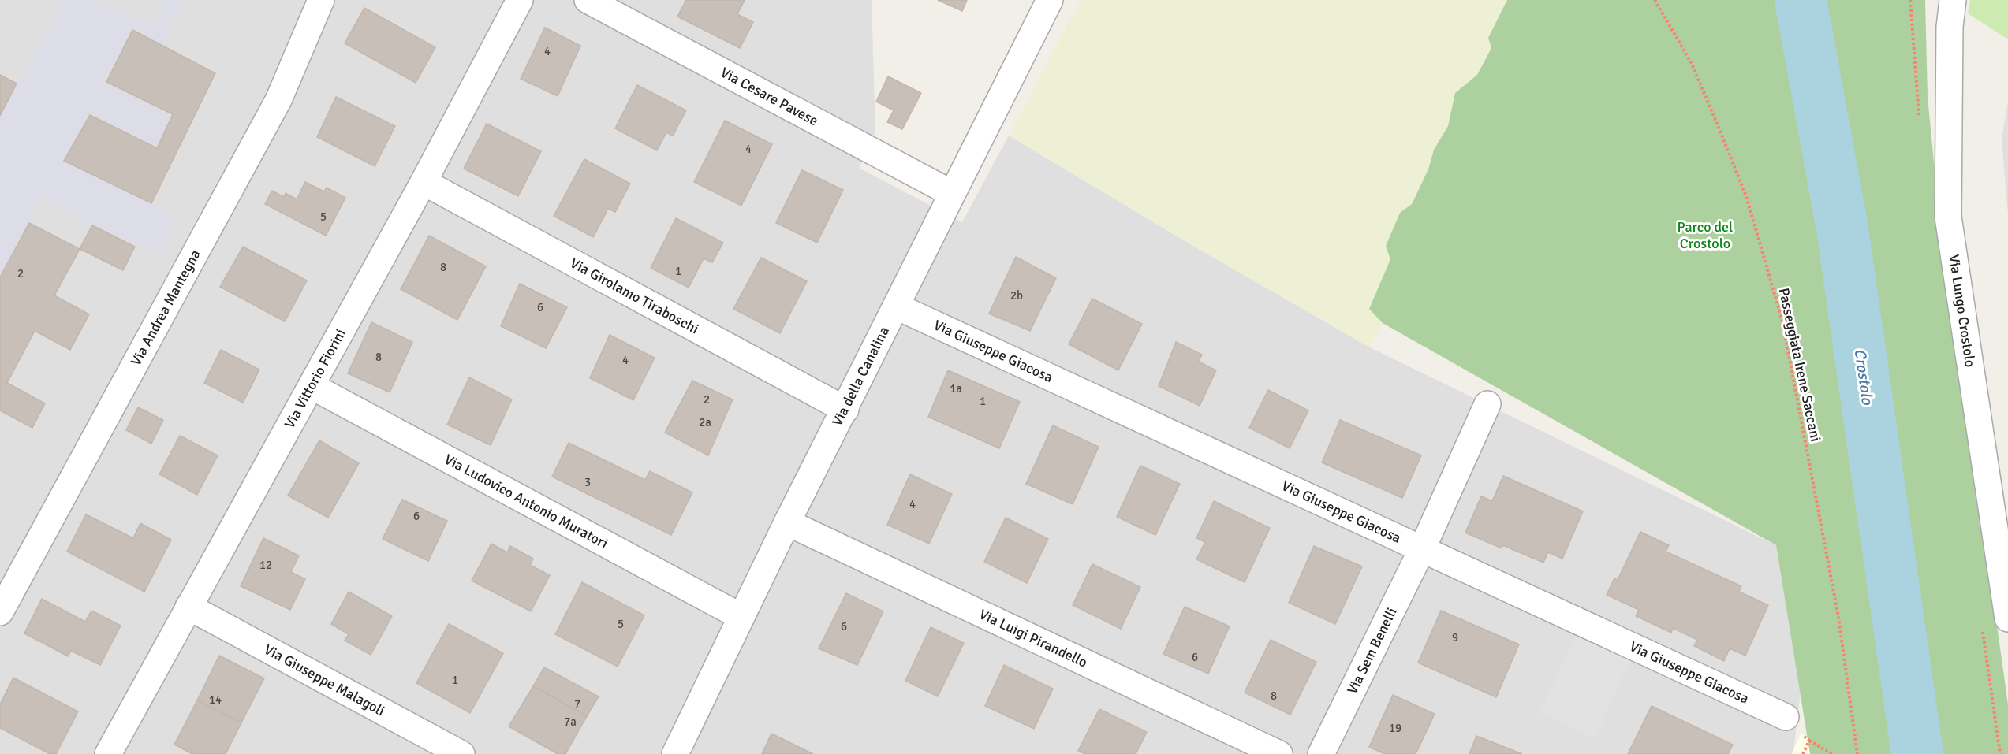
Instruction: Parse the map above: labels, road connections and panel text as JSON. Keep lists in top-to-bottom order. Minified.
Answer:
{"streets":{"street":["Via Cesare Pavese","Via Girolamo Tiraboschi","Via Andrea Mantegna","Via Lungo Crostolo","Via Giuseppe Giacosa","Via della Canalina","Via Vittorio Fiorini","Via Ludovico Antonio Muratori","Via Luigi Pirandello","Via Sem Benelli","Via Giuseppe Malagoli"],"path":["Passeggiata Irene Saccani"]},"crossings":[["Via Cesare Pavese","Via della Canalina"],["Via Girolamo Tiraboschi","Via della Canalina"],["Via Girolamo Tiraboschi","Via Vittorio Fiorini"],["Via Giuseppe Giacosa","Via della Canalina"],["Via Giuseppe Giacosa","Via Sem Benelli"],["Via della Canalina","Via Ludovico Antonio Muratori"],["Via della Canalina","Via Luigi Pirandello"],["Via Vittorio Fiorini","Via Ludovico Antonio Muratori"],["Via Vittorio Fiorini","Via Giuseppe Malagoli"]],"water":["Crostolo"],"parks":["Parco del Crostolo"],"house_numbers":["4","4","5","8","1","2","2b","6","8","4","1a","2","1","2a","3","4","6","12","5","6","9","6","1","8","14","7","7a","19"]}
